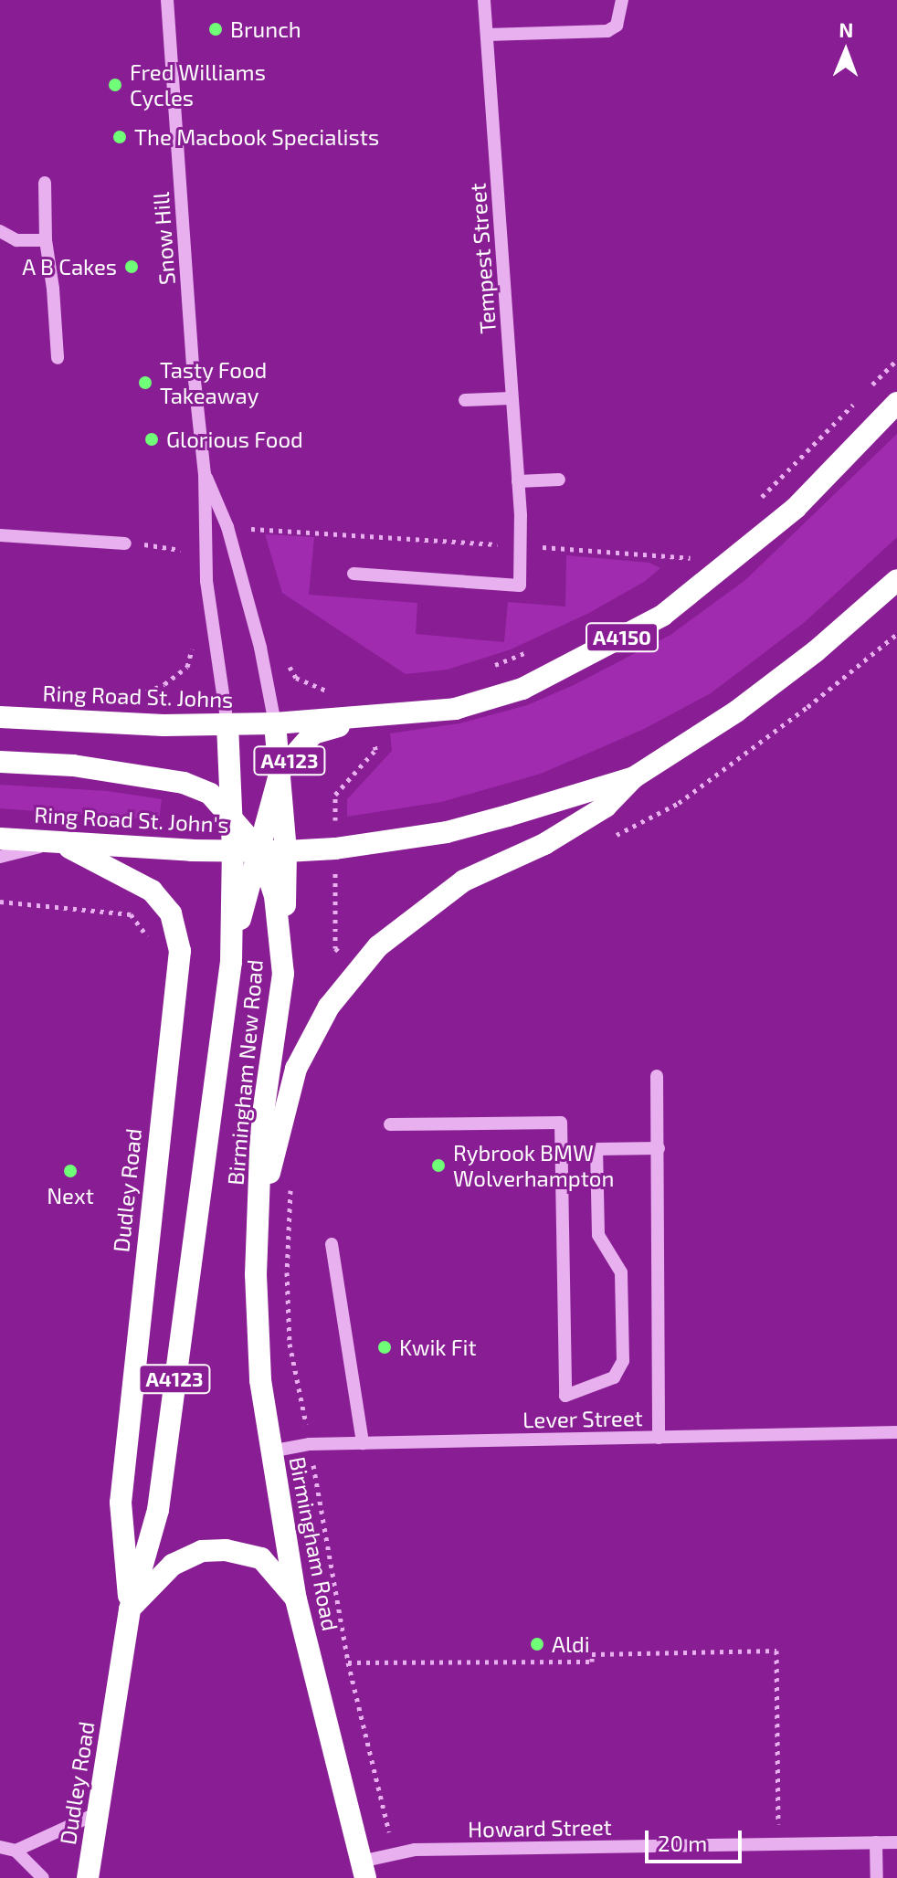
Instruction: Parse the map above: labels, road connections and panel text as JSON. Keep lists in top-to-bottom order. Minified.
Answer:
{"streets":{"highway":["A4150","Ring Road St. Johns","A4123","Ring Road St. John's","Birmingham New Road","Dudley Road","Birmingham Road"],"street":["Snow Hill","Tempest Street","Lever Street","Howard Street"]},"crossings":[["Snow Hill","A4150"],["Snow Hill","Ring Road St. Johns"],["Snow Hill","Dudley Road"],["A4150","Ring Road St. Johns"],["A4150","Dudley Road"],["Ring Road St. Johns","Dudley Road"],["Ring Road St. John's","Birmingham New Road"],["Ring Road St. John's","Dudley Road"],["Birmingham New Road","Dudley Road"],["Birmingham New Road","Birmingham Road"],["Lever Street","Birmingham Road"],["Birmingham Road","Howard Street"]],"places":["Brunch","Fred Williams Cycles","The Macbook Specialists","A B Cakes","Tasty Food Takeaway","Glorious Food","Rybrook BMW Wolverhampton","Next","Kwik Fit","Aldi"],"scale_bar":"20 m","north":"top"}
